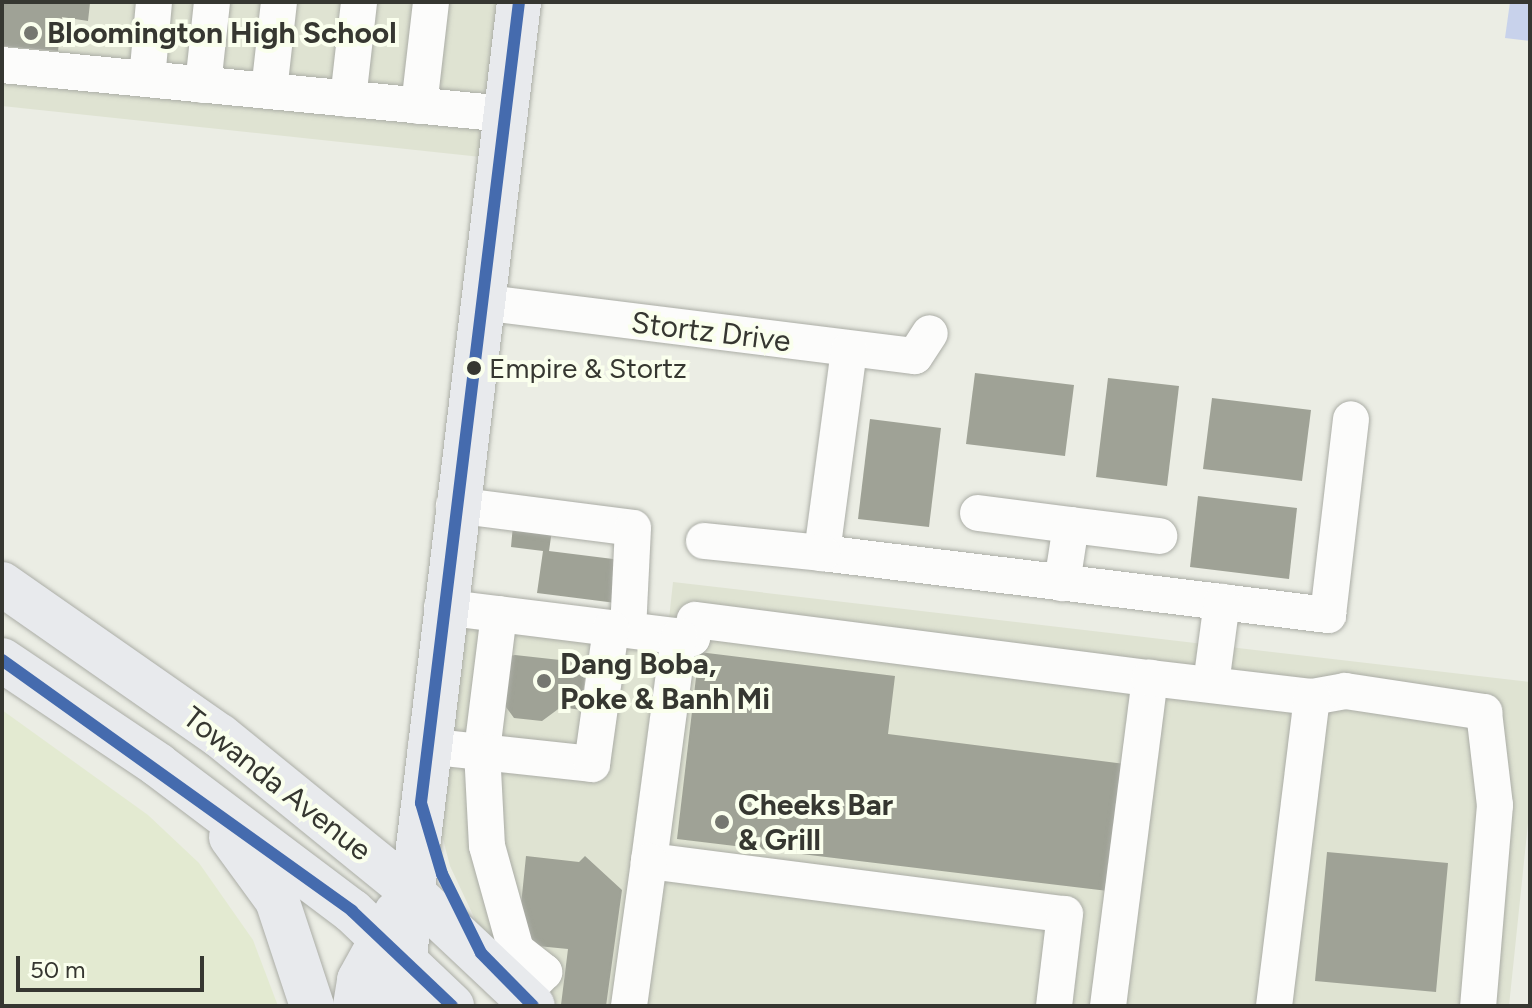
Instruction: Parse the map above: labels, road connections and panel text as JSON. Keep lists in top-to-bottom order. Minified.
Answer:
{"streets":{"main road":["Towanda Avenue"],"street":["Stortz Drive"]},"places":["Bloomington High School","Empire & Stortz","Dang Boba, Poke & Banh Mi","Cheeks Bar & Grill"],"scale_bar":"50 m"}
